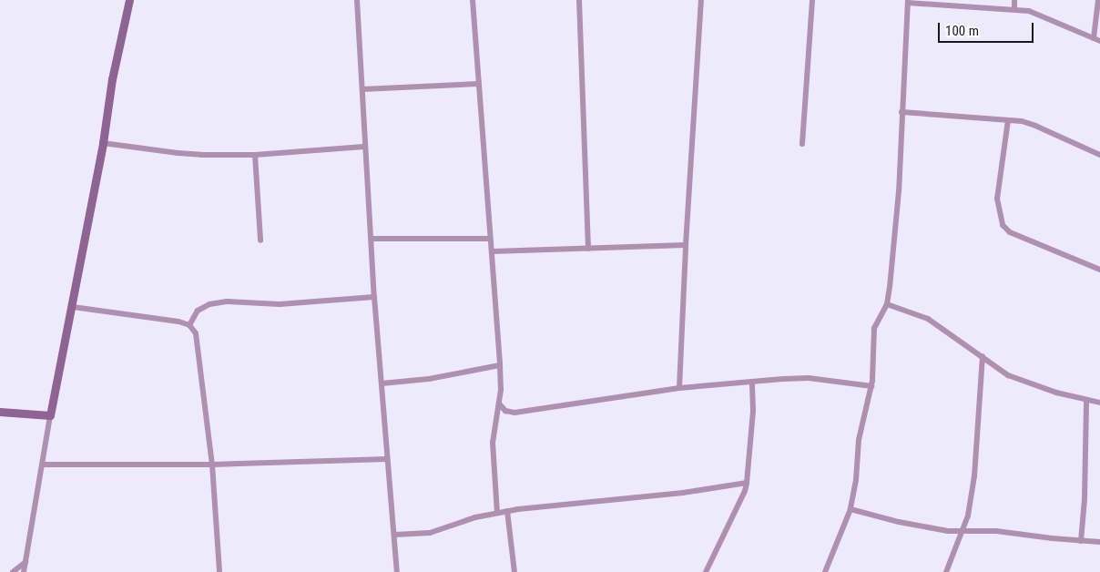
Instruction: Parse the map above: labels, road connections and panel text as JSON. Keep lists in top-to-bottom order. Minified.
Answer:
{"scale_bar":"100 m"}
